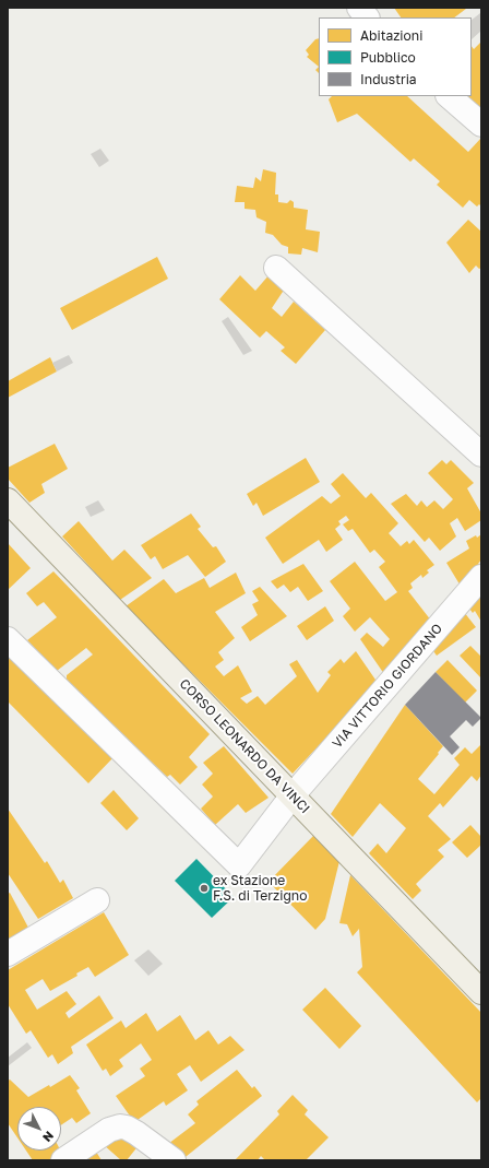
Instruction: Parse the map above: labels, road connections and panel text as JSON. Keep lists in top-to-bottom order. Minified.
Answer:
{"streets":{"main road":["CORSO LEONARDO DA VINCI"],"street":["VIA VITTORIO GIORDANO"]},"crossings":[["VIA VITTORIO GIORDANO","CORSO LEONARDO DA VINCI"]],"places":["ex Stazione F.S. di Terzigno"],"legend":["Abitazioni","Pubblico","Industria"],"north":"bottom right"}
